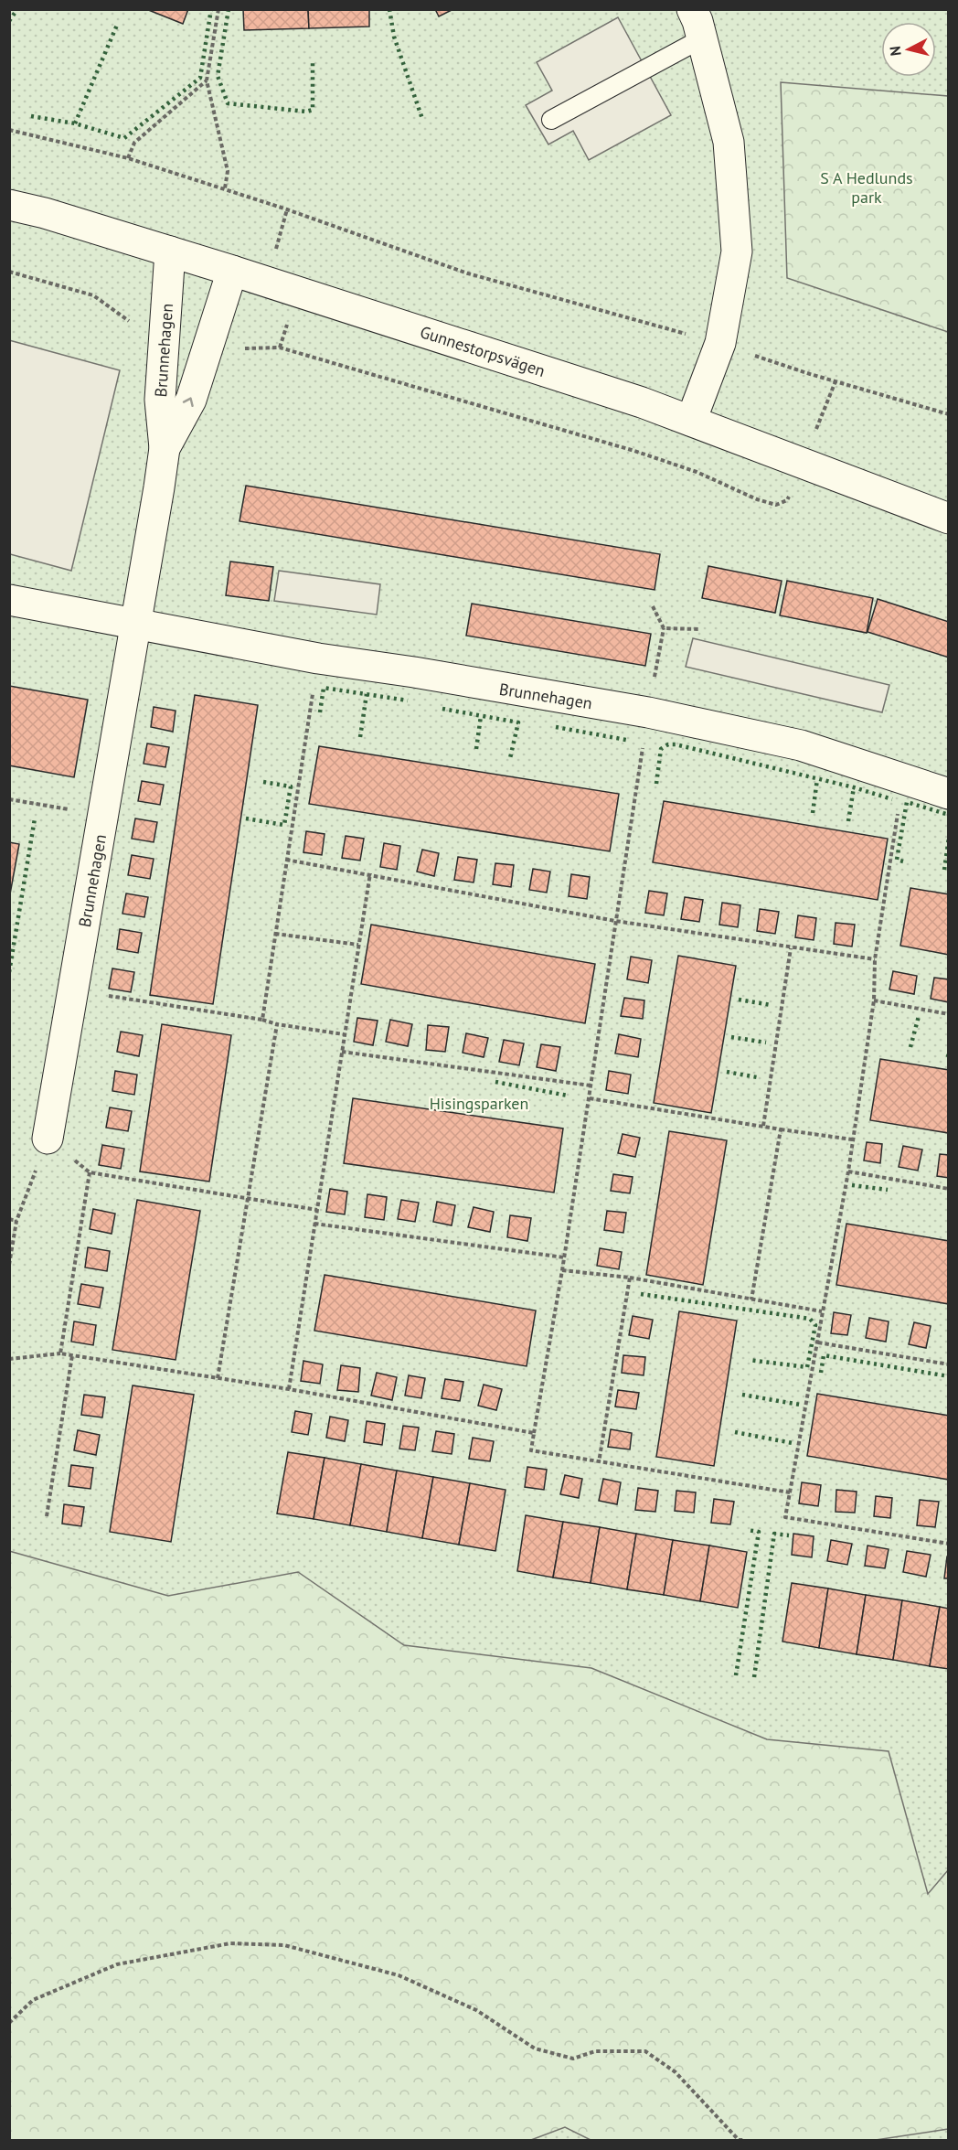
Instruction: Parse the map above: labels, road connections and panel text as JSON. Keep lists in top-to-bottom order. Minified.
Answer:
{"streets":{"street":["Brunnehagen","Gunnestorpsvägen"]},"crossings":[["Brunnehagen","Gunnestorpsvägen"]],"parks":["S A Hedlunds park","Hisingsparken"],"north":"left"}
